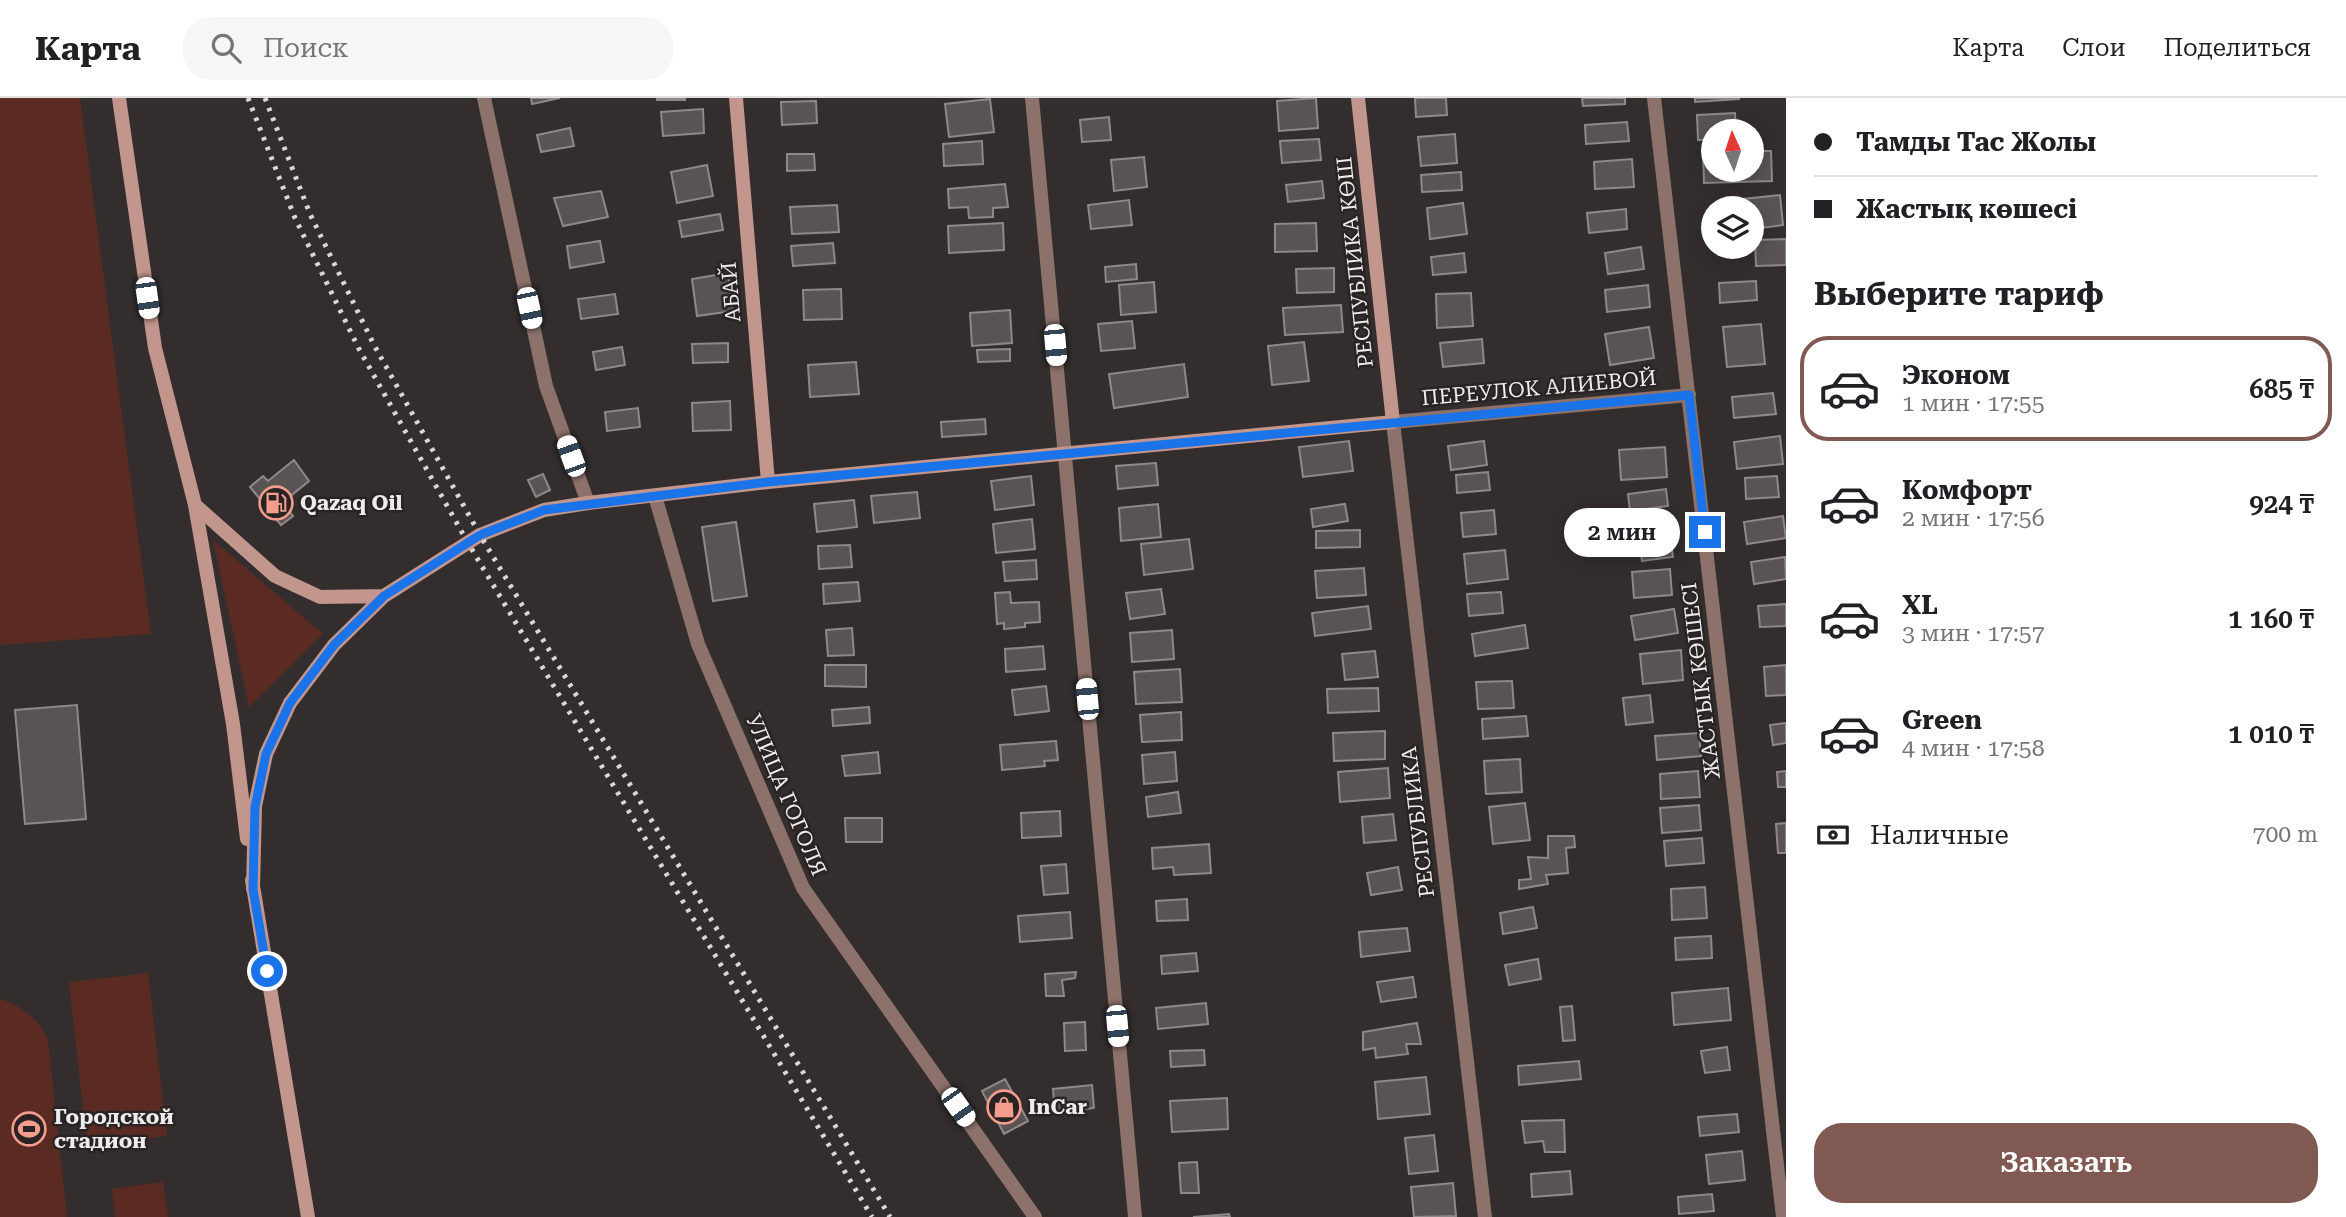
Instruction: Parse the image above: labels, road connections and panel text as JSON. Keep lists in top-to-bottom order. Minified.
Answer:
{"streets":{"main road":["РЕСПУБЛИКА КӨШ","АБАЙ"],"street":["ПЕРЕУЛОК АЛИЕВОЙ","ЖАСТЫҚ КӨШЕСІ","УЛИЦА ГОГОЛЯ","РЕСПУБЛИКА"]},"crossings":[["РЕСПУБЛИКА КӨШ","ПЕРЕУЛОК АЛИЕВОЙ"],["РЕСПУБЛИКА КӨШ","РЕСПУБЛИКА"],["ПЕРЕУЛОК АЛИЕВОЙ","ЖАСТЫҚ КӨШЕСІ"],["ПЕРЕУЛОК АЛИЕВОЙ","РЕСПУБЛИКА"]],"places":{"fuel station":["Qazaq Oil"],"shop":["InCar"],"sports":["Городской стадион"]},"north":"top","page":{"header":"Карта","search":"Поиск","nav":["Карта","Слои","Поделиться"],"banner":["Тамды Тас Жолы","Жастық көшесі"],"heading":"Выберите тариф","list":[{"name":"Эконом","note":"1 мин · 17:55","value":"685 ₸"},{"name":"Комфорт","note":"2 мин · 17:56","value":"924 ₸"},{"name":"XL","note":"3 мин · 17:57","value":"1 160 ₸"},{"name":"Green","note":"4 мин · 17:58","value":"1 010 ₸"}],"bubble":"2 мин","pay":["Наличные","700 m"],"buttons":"Заказать"}}
